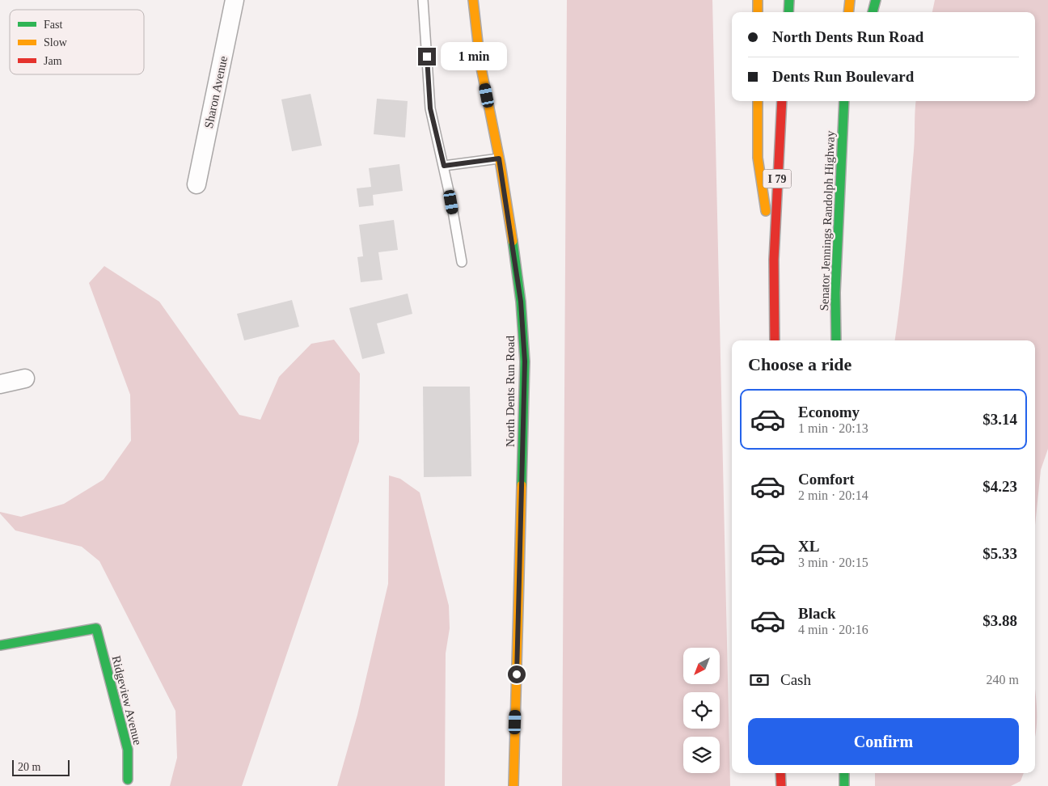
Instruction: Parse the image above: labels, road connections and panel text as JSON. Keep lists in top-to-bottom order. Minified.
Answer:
{"streets":{"main road":["I 79","Senator Jennings Randolph Highway","North Dents Run Road","Ridgeview Avenue"],"street":["Sharon Avenue"]},"legend":["Fast","Slow","Jam"],"scale_bar":"20 m","north":"bottom left","page":{"banner":["North Dents Run Road","Dents Run Boulevard"],"bubble":"1 min","heading":"Choose a ride","list":[{"name":"Economy","note":"1 min · 20:13","value":"$3.14"},{"name":"Comfort","note":"2 min · 20:14","value":"$4.23"},{"name":"XL","note":"3 min · 20:15","value":"$5.33"},{"name":"Black","note":"4 min · 20:16","value":"$3.88"}],"pay":["Cash","240 m"],"buttons":"Confirm","scale":"20 m"}}
